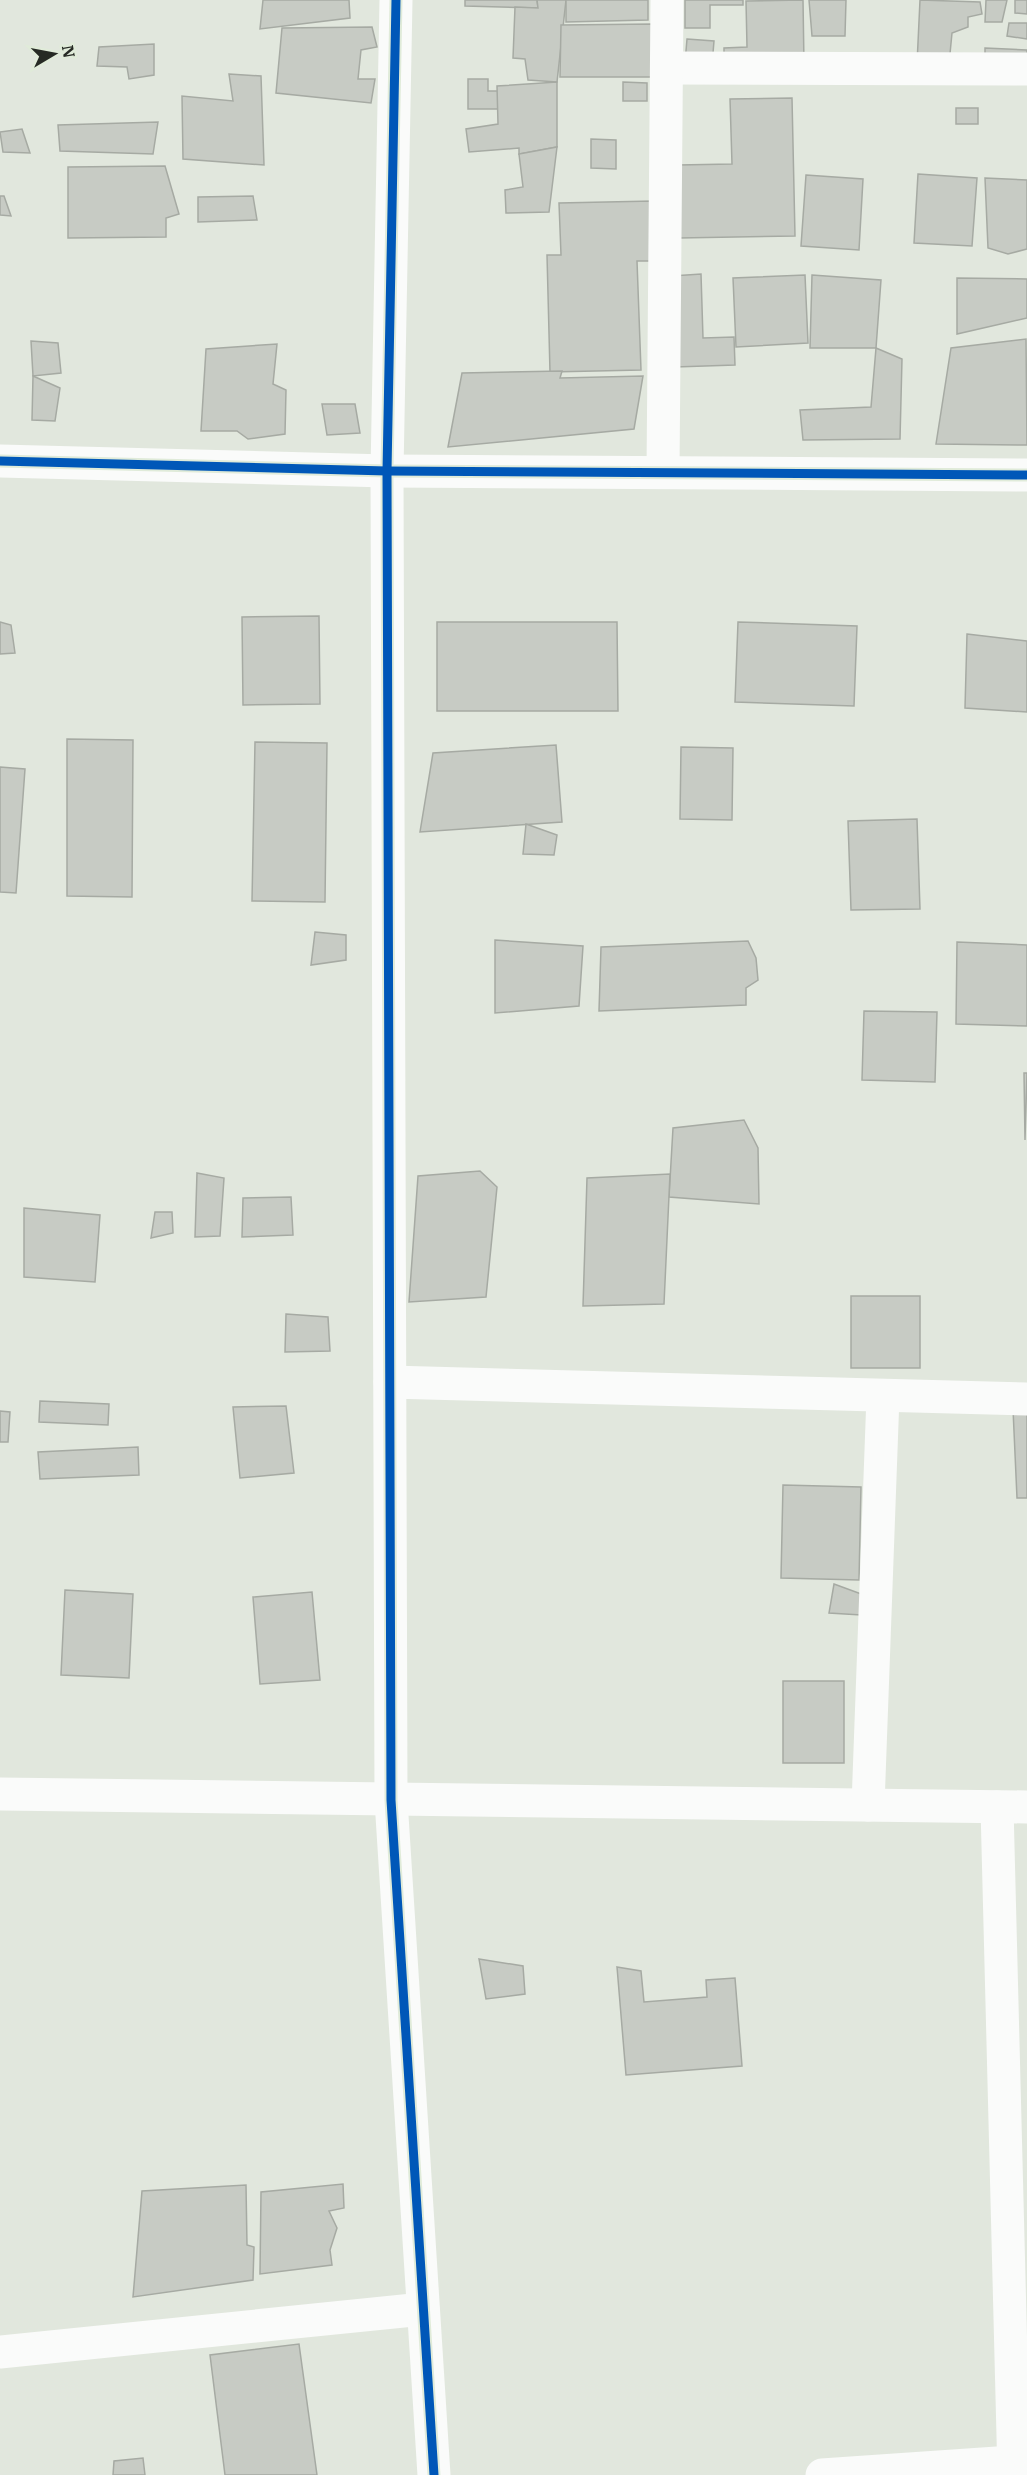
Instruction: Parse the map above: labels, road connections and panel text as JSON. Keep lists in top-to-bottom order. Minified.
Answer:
{"north":"right"}
